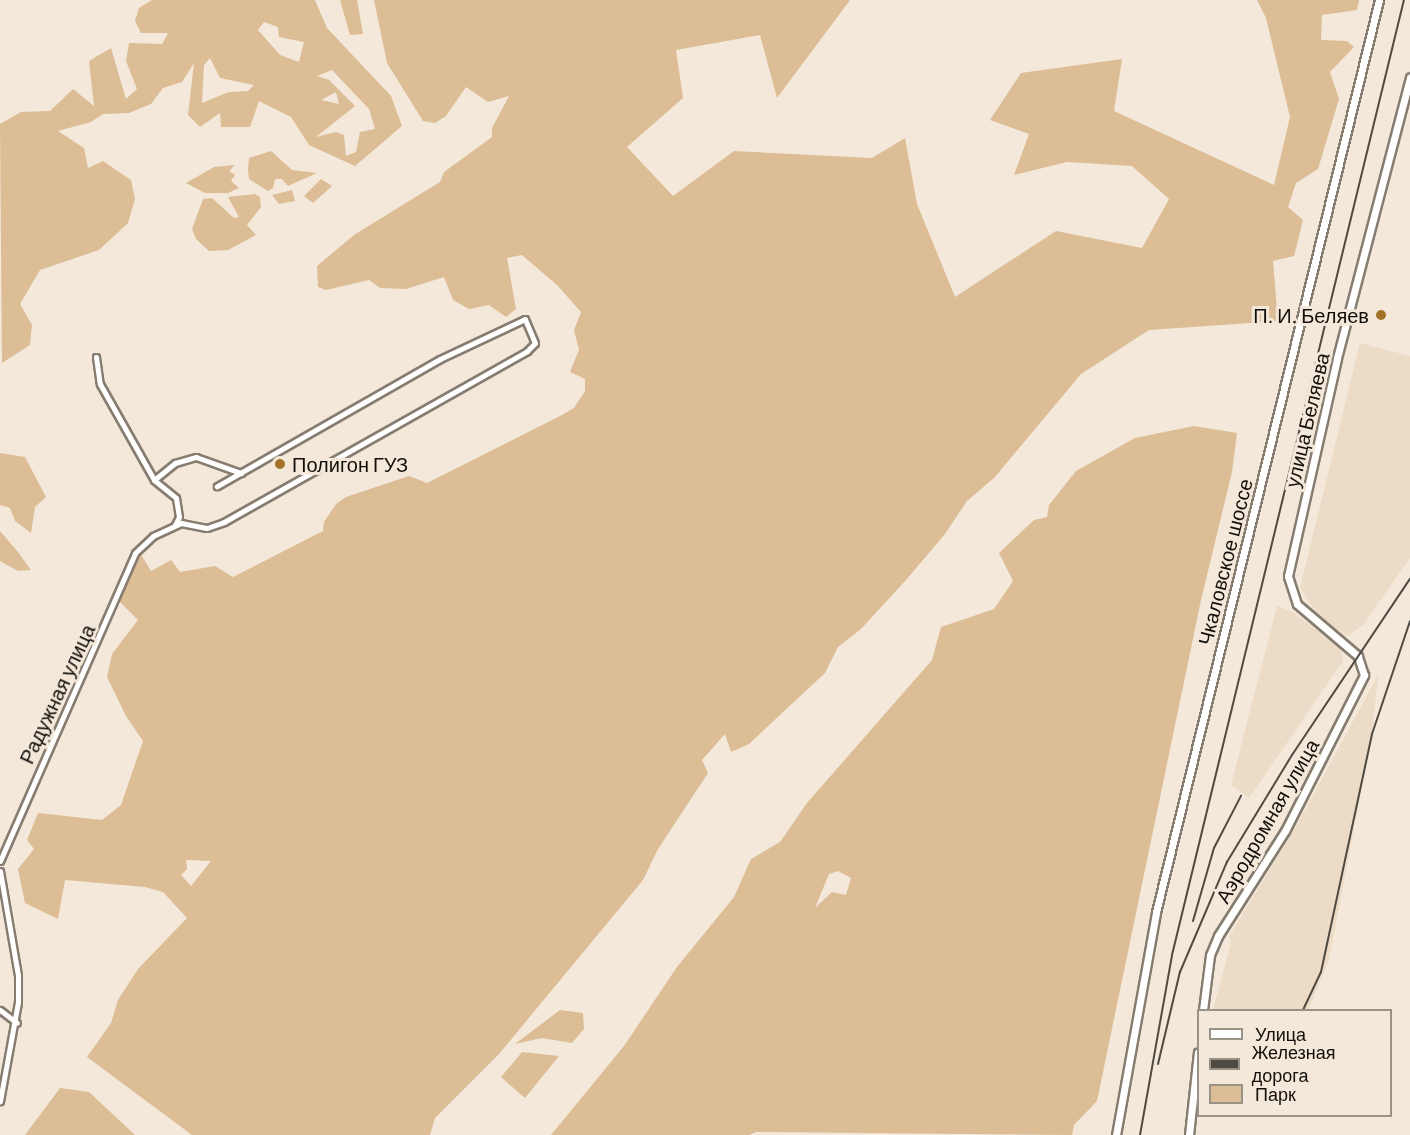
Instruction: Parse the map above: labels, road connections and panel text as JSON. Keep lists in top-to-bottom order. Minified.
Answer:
{"streets":{"street":["улица Беляева","Чкаловское шоссе","Радужная улица","Аэродромная улица"]},"crossings":[["улица Беляева","Аэродромная улица"]],"places":["П. И. Беляев","Полигон ГУЗ"],"legend":["Улица","Железная дорога","Парк"]}
